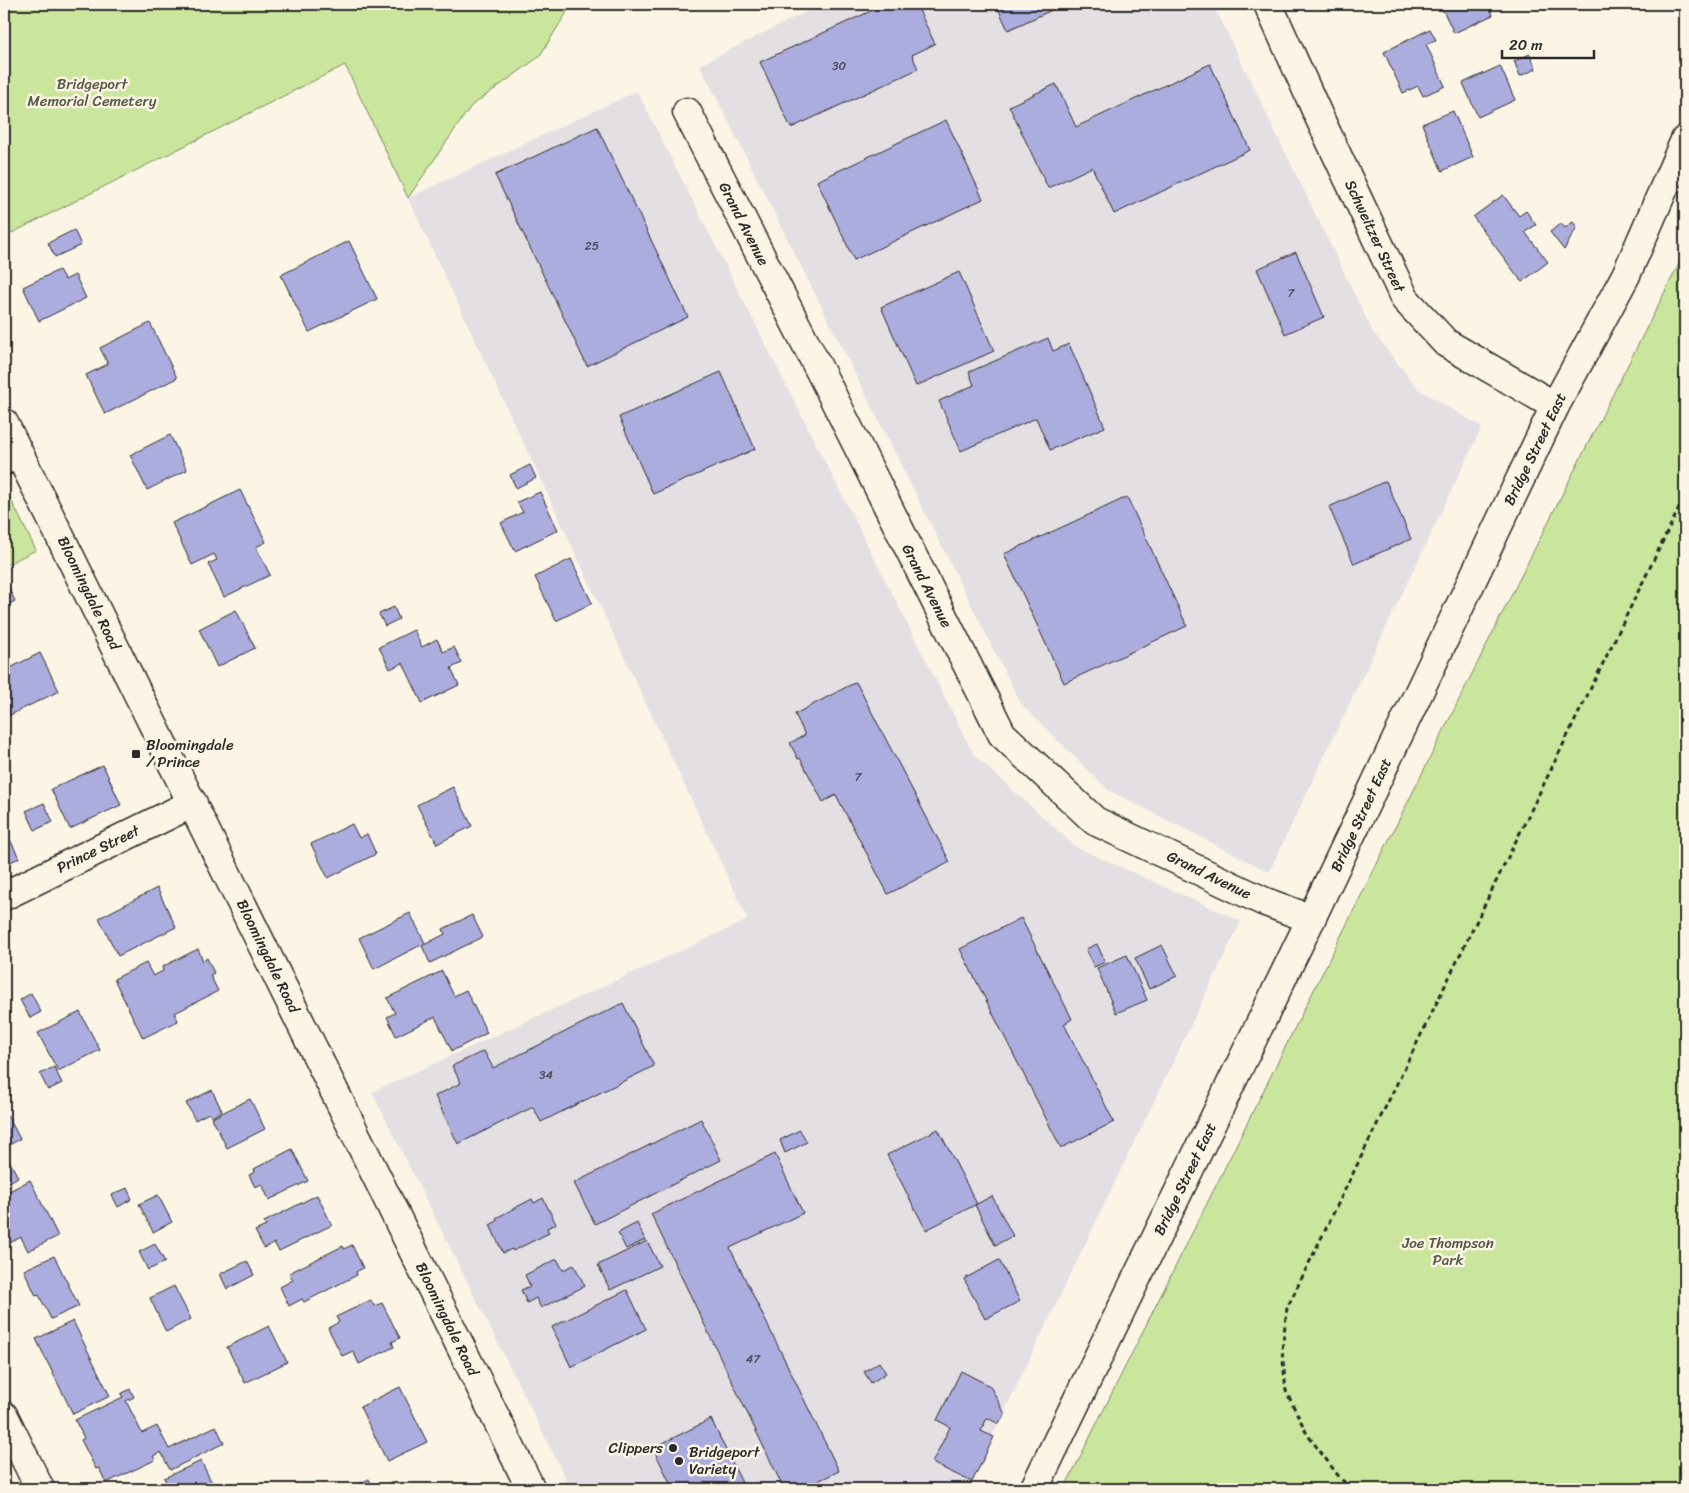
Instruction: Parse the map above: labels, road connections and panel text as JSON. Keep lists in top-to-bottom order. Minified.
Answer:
{"streets":{"main road":["Grand Avenue","Schweitzer Street","Bridge Street East","Bloomingdale Road","Prince Street"]},"crossings":[["Grand Avenue","Bridge Street East"],["Schweitzer Street","Bridge Street East"],["Bloomingdale Road","Prince Street"]],"parks":["Bridgeport Memorial Cemetery","Joe Thompson Park"],"places":{"transit":["Bloomingdale / Prince"],"other":["Clippers","Bridgeport Variety"]},"house_numbers":["30","25","7","7","34","47"],"scale_bar":"20 m"}
